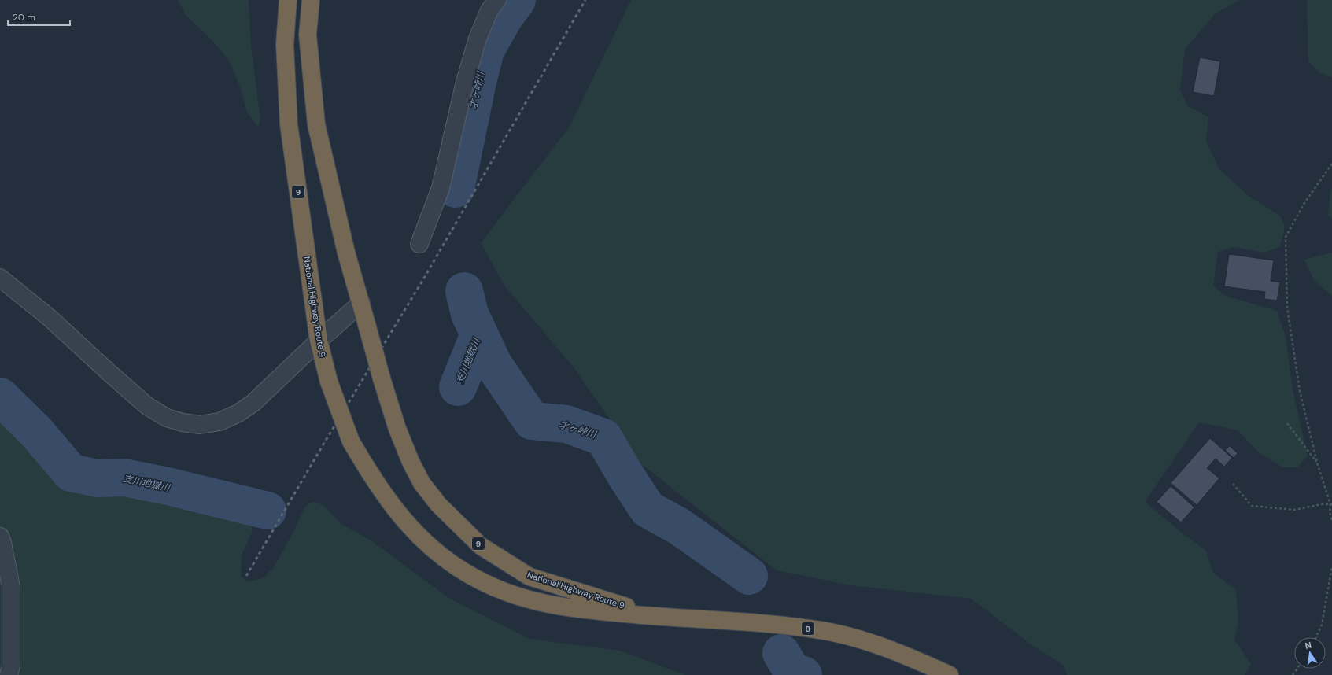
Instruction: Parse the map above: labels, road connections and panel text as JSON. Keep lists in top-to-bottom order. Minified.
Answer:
{"streets":{"highway":["9","National Highway Route 9"]},"water":["才ヶ峠川","支川地獄川"],"scale_bar":"20 m","north":"top"}
